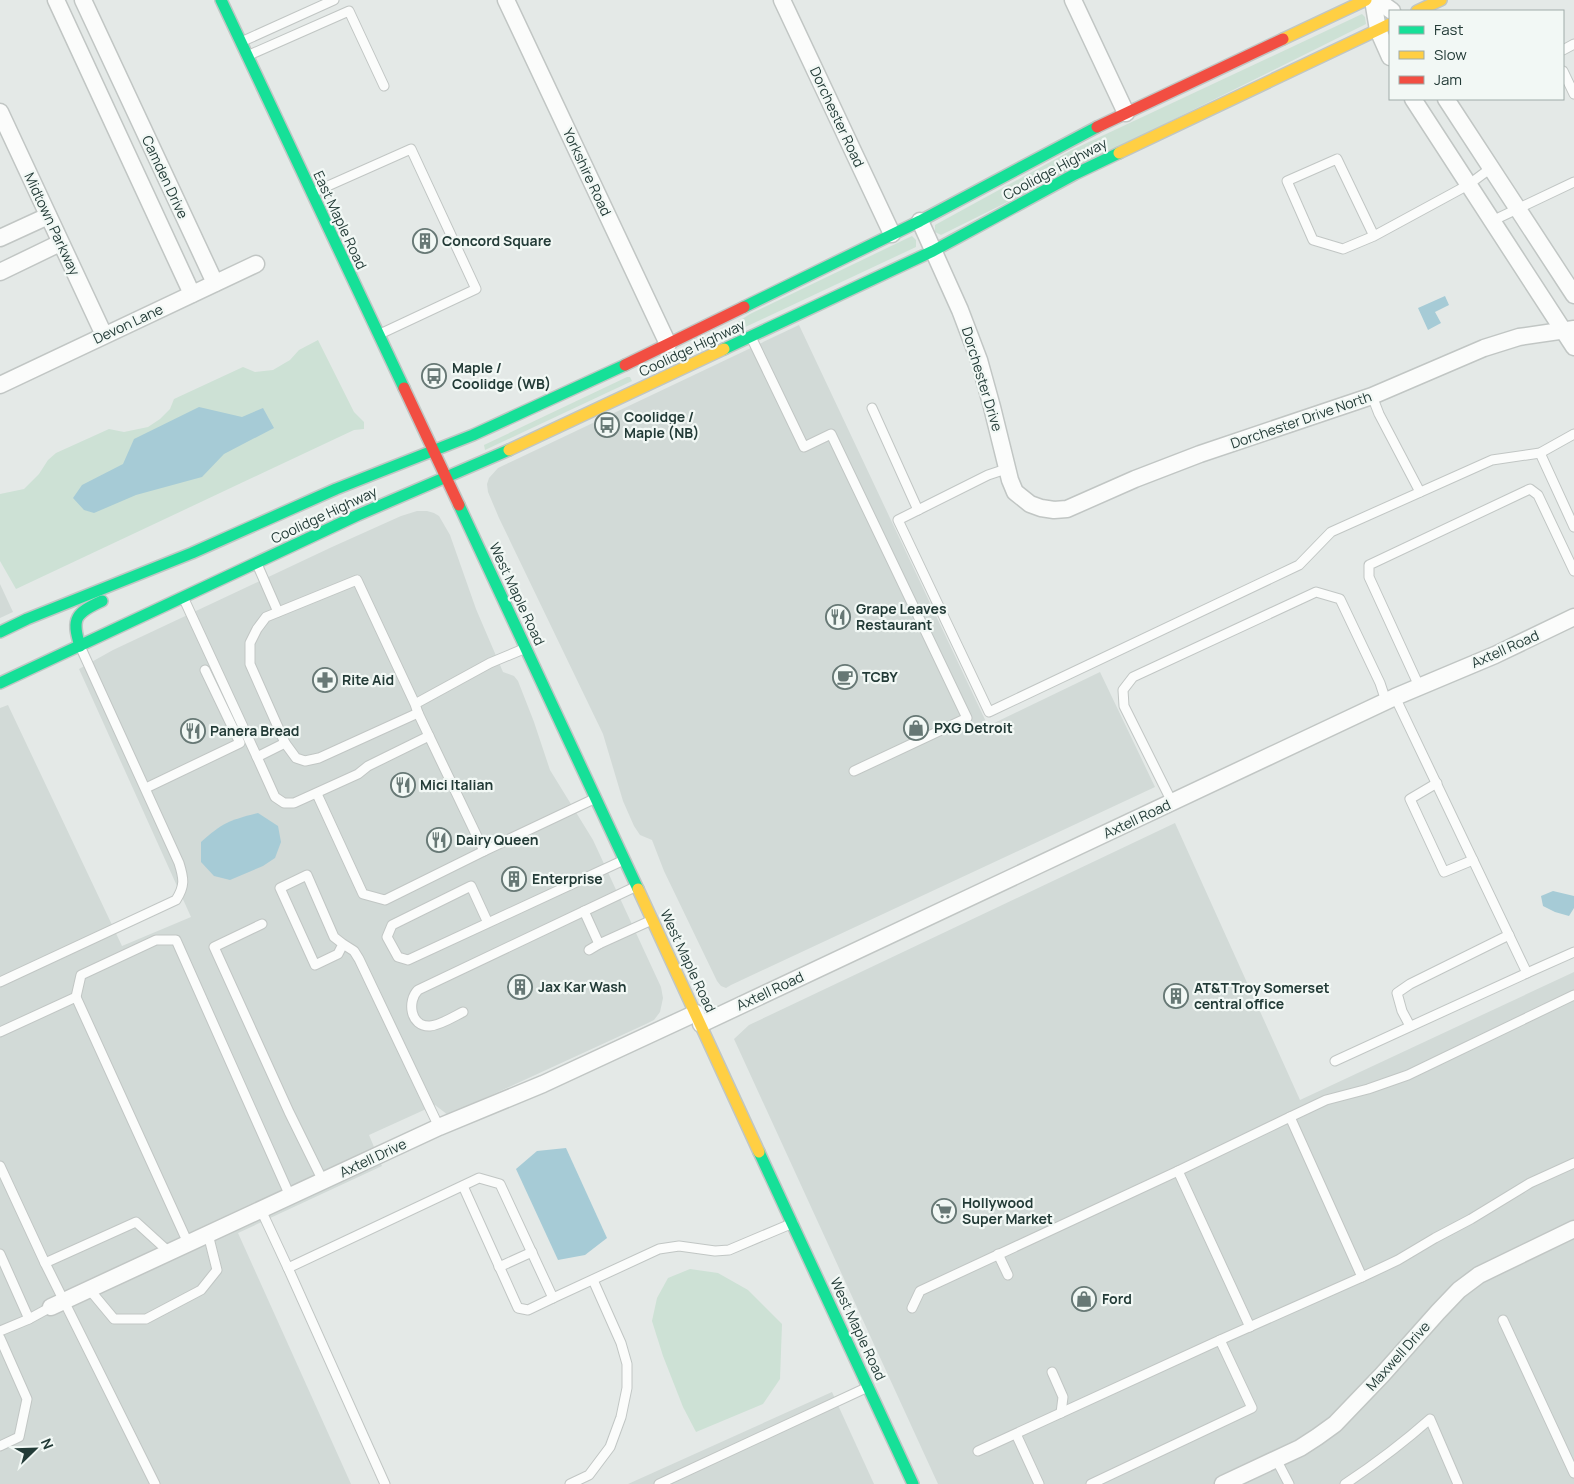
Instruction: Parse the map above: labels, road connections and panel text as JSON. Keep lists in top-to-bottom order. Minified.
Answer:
{"streets":{"main road":["Coolidge Highway","East Maple Road","West Maple Road"],"street":["Dorchester Road","Yorkshire Road","Camden Drive","Midtown Parkway","Devon Lane","Dorchester Drive","Dorchester Drive North","Axtell Road","Axtell Drive","Maxwell Drive"]},"crossings":[["Dorchester Road","Coolidge Highway"],["Coolidge Highway","Yorkshire Road"],["Coolidge Highway","East Maple Road"],["Coolidge Highway","Dorchester Drive"],["Coolidge Highway","West Maple Road"],["Camden Drive","Devon Lane"],["East Maple Road","West Maple Road"],["Midtown Parkway","Devon Lane"],["Dorchester Drive","Dorchester Drive North"],["West Maple Road","Axtell Road"],["West Maple Road","Axtell Drive"],["Axtell Road","Axtell Drive"]],"places":{"building":["Concord Square","Enterprise","Jax Kar Wash","AT&T Troy Somerset central office"],"bus stop":["Maple / Coolidge (WB)","Coolidge / Maple (NB)"],"restaurant":["Grape Leaves Restaurant","Panera Bread","Mici Italian","Dairy Queen"],"cafe":["TCBY"],"pharmacy":["Rite Aid"],"shop":["PXG Detroit","Ford"],"supermarket":["Hollywood Super Market"]},"legend":["Fast","Slow","Jam"],"north":"top right"}
